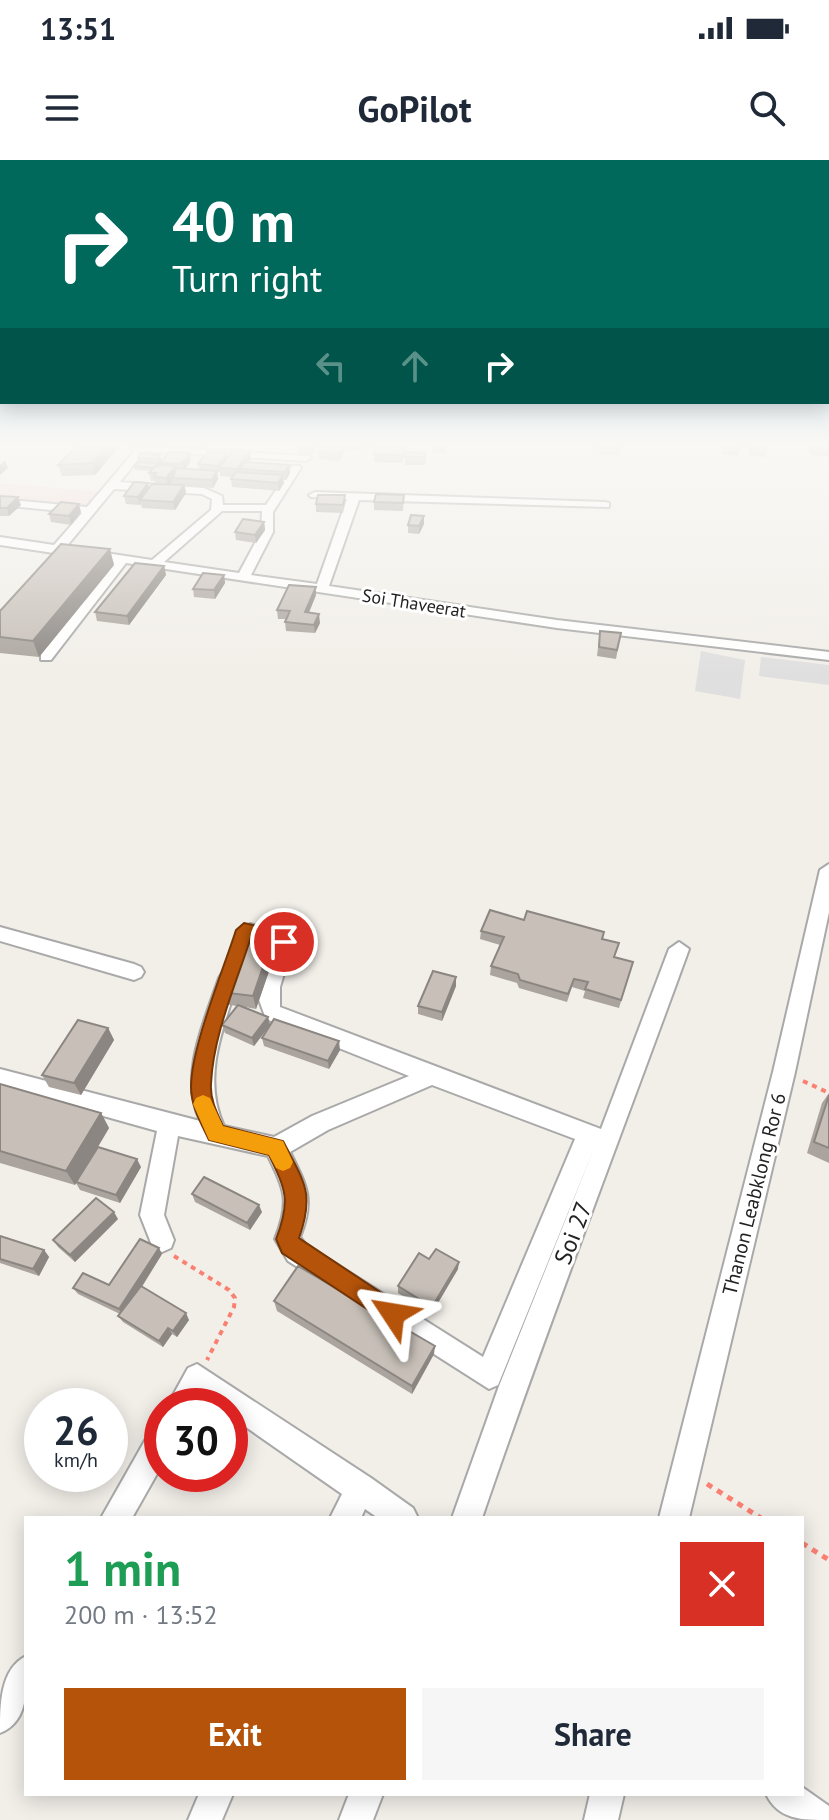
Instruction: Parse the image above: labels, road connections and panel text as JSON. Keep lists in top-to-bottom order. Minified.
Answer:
{"streets":{"street":["Soi Thaveerat","Thanon Leabklong Ror 6","Soi 27"]},"page":{"status":"13:51","header":"GoPilot","turn":["40 m","Turn right"],"speed":"26 km/h","limit":"30","heading":["1 min","200 m · 13:52"],"buttons":["Exit","Share"]}}
